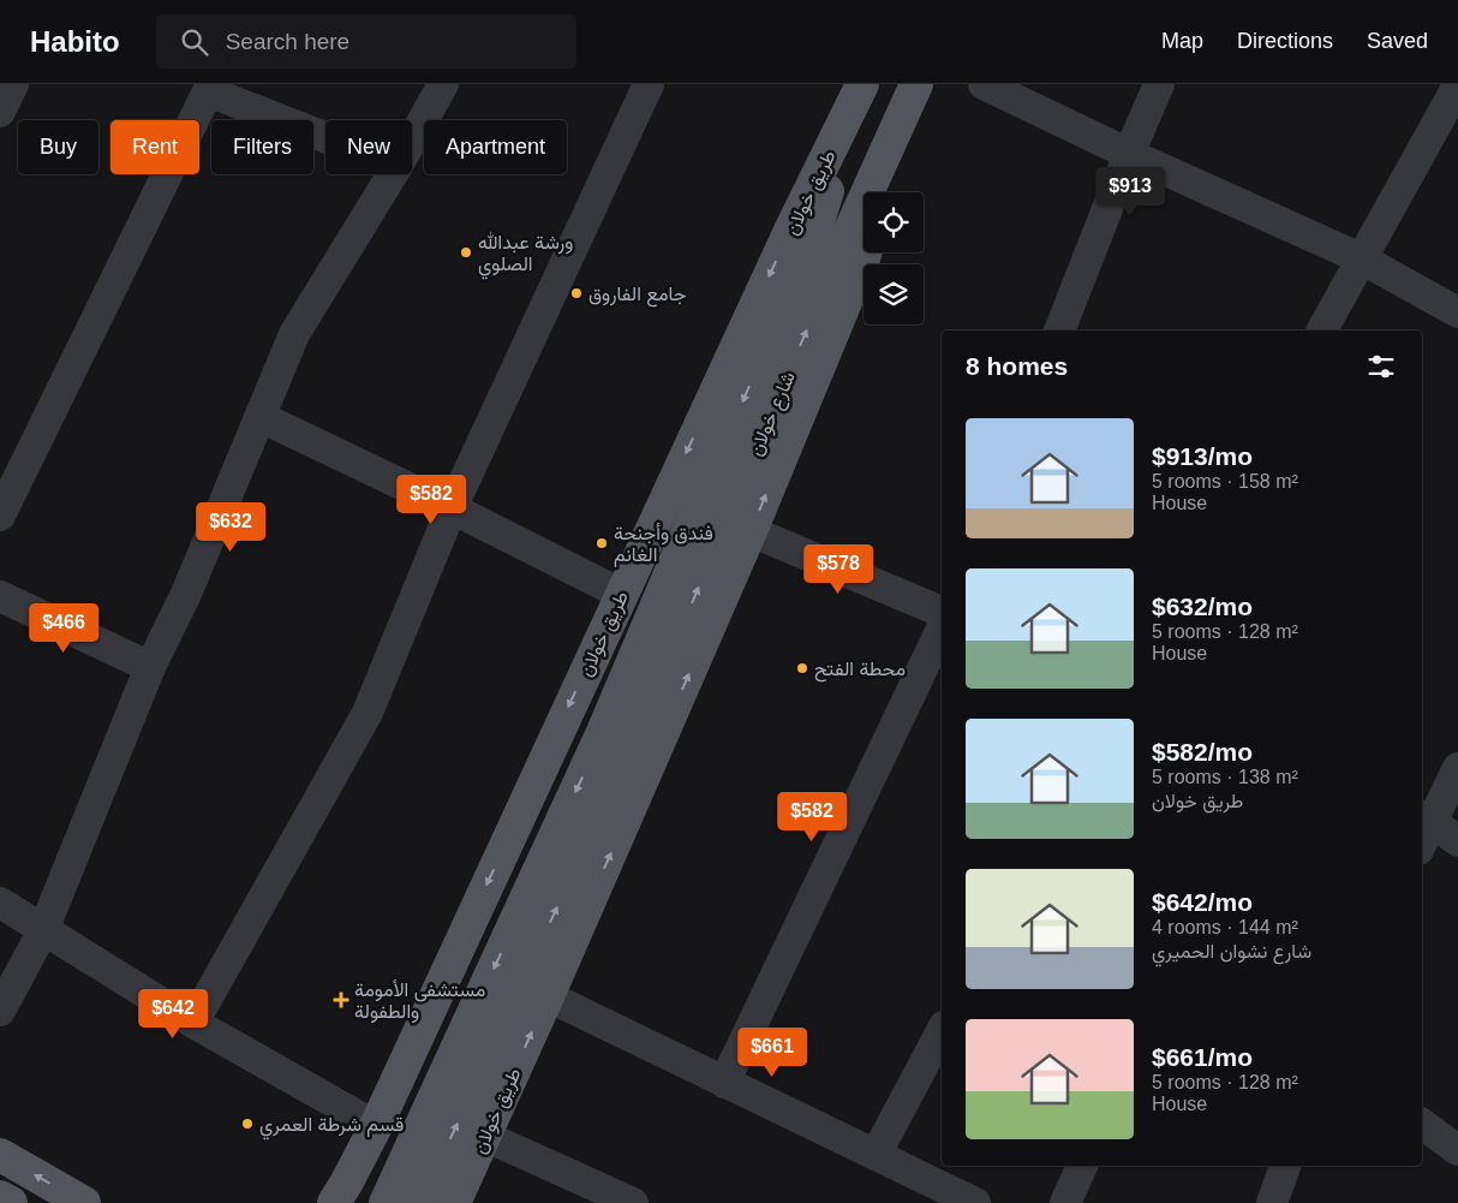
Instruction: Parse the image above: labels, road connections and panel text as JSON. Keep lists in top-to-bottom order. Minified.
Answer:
{"streets":{"main road":["طريق خولان","شارع خولان"]},"crossings":[["طريق خولان","شارع خولان"]],"places":{"other":["ورشة عبدالله الصلوي","جامع الفاروق","فندق وأجنحة الغانم","محطة الفتح","قسم شرطة العمري"],"health":["مستشفى الأمومة والطفولة"]},"page":{"header":"Habito","search":"Search here","nav":["Map","Directions","Saved"],"chip":["Buy","Rent","Filters","New","Apartment"],"price":["$913","$582","$632","$578","$466","$582","$642","$661"],"heading":"8 homes","list":[{"name":"$913/mo","note":"5 rooms · 158 m² · House"},{"name":"$632/mo","note":"5 rooms · 128 m² · House"},{"name":"$582/mo","note":"5 rooms · 138 m² · طريق خولان"},{"name":"$642/mo","note":"4 rooms · 144 m² · شارع نشوان الحميري"},{"name":"$661/mo","note":"5 rooms · 128 m² · House"}]}}
